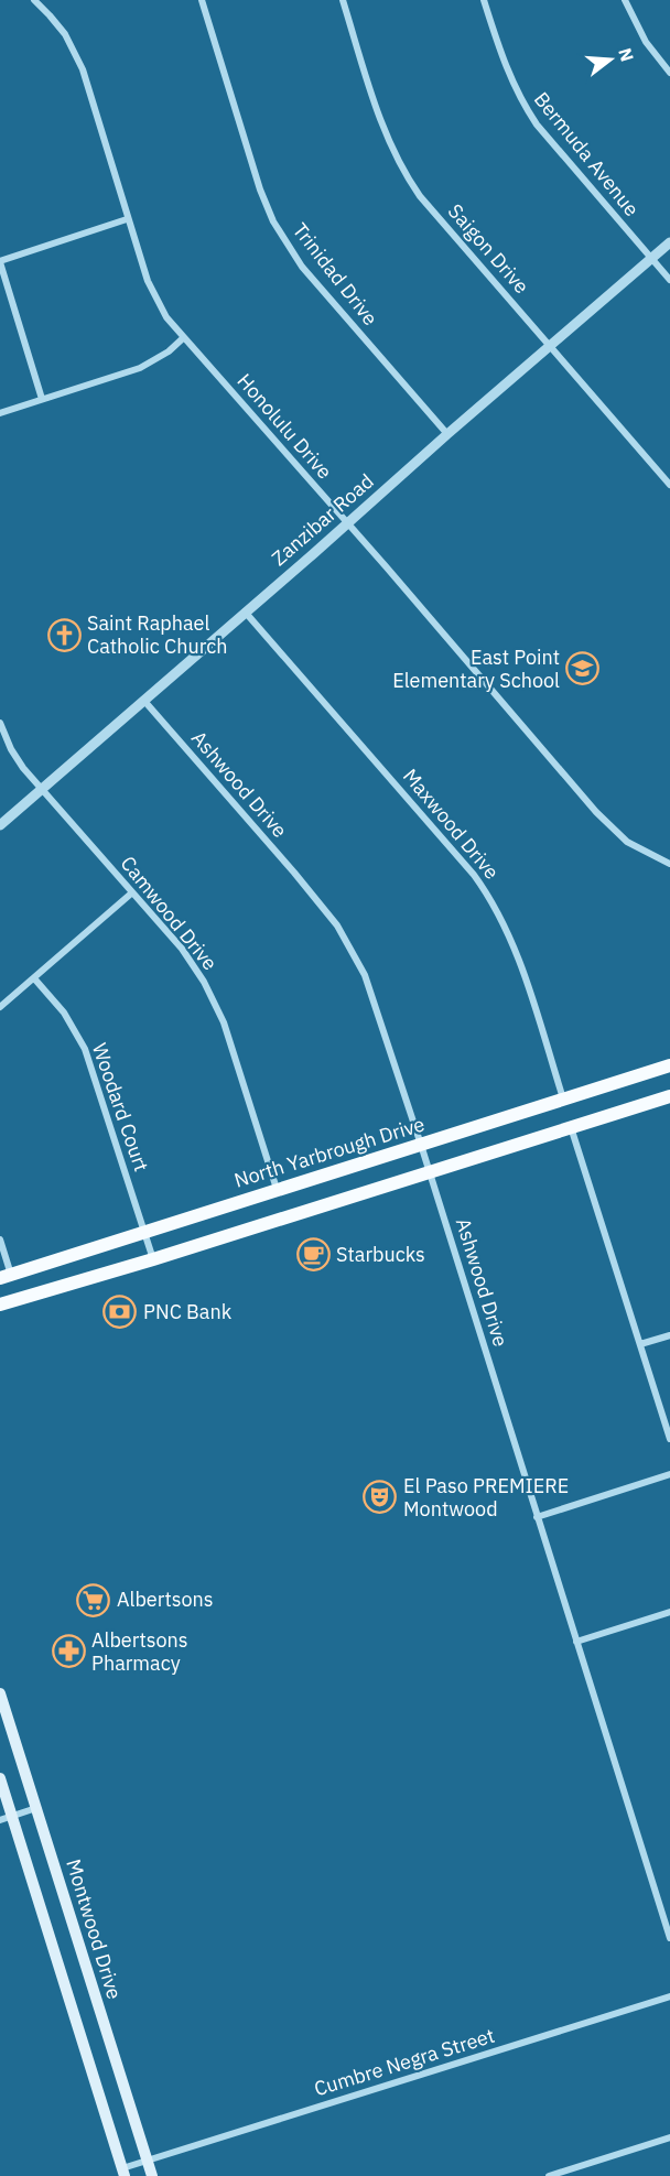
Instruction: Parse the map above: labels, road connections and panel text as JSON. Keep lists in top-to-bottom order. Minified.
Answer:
{"streets":{"main road":["North Yarbrough Drive","Montwood Drive"],"street":["Bermuda Avenue","Saigon Drive","Trinidad Drive","Honolulu Drive","Zanzibar Road","Ashwood Drive","Maxwood Drive","Camwood Drive","Woodard Court","Cumbre Negra Street"]},"crossings":[["Bermuda Avenue","Zanzibar Road"],["Saigon Drive","Zanzibar Road"],["Trinidad Drive","Zanzibar Road"],["Honolulu Drive","Zanzibar Road"],["Zanzibar Road","Ashwood Drive"],["Zanzibar Road","Maxwood Drive"],["Zanzibar Road","Camwood Drive"],["Ashwood Drive","North Yarbrough Drive"],["Maxwood Drive","North Yarbrough Drive"],["Camwood Drive","North Yarbrough Drive"],["Woodard Court","North Yarbrough Drive"],["Montwood Drive","Cumbre Negra Street"]],"places":{"church":["Saint Raphael Catholic Church"],"school or university":["East Point Elementary School"],"cafe":["Starbucks"],"bank":["PNC Bank"],"theatre":["El Paso PREMIERE Montwood"],"supermarket":["Albertsons"],"pharmacy":["Albertsons Pharmacy"]},"north":"right"}
